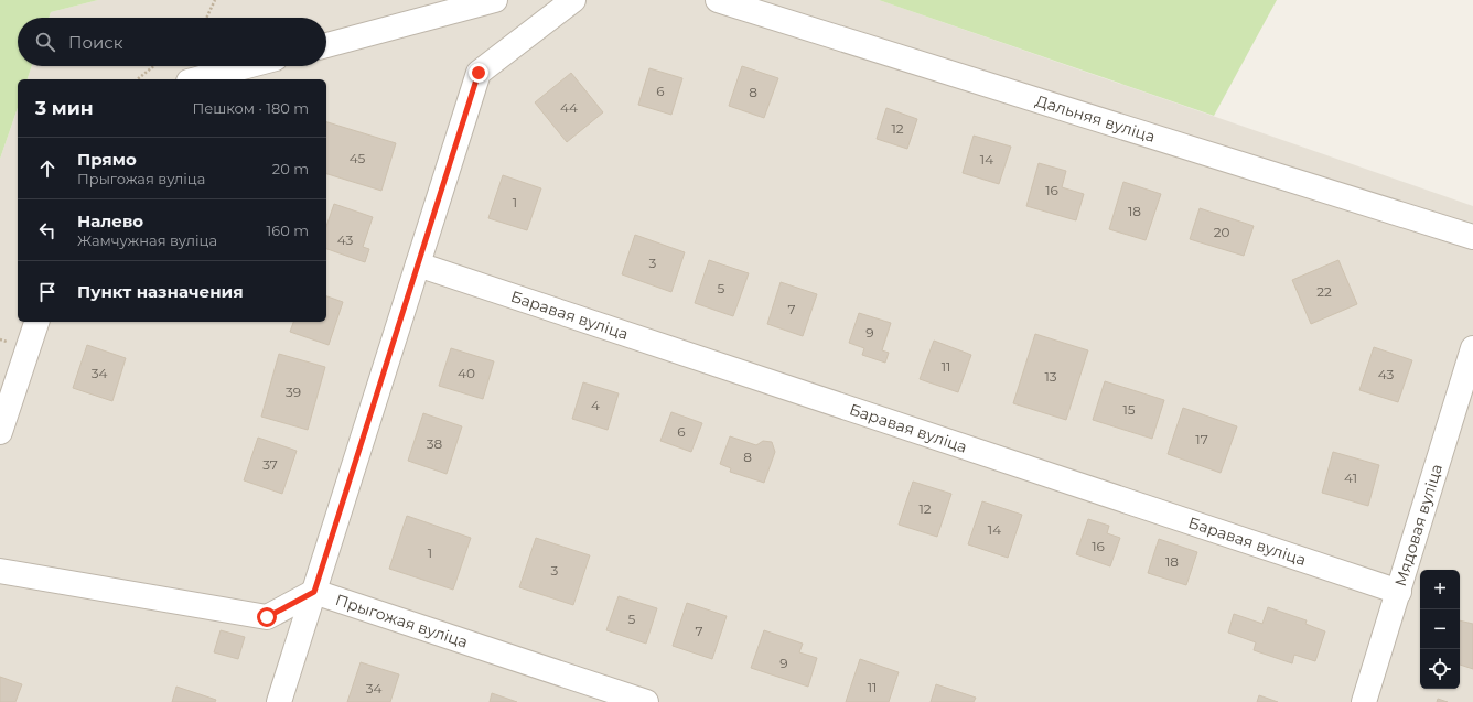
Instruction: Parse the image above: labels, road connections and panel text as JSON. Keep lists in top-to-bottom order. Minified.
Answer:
{"streets":{"street":["Дальняя вуліца","Баравая вуліца","Мядовая вуліца","Прыгожая вуліца"]},"crossings":[["Баравая вуліца","Мядовая вуліца"]],"house_numbers":["6","8","44","12","45","14","16","1","18","20","43","3","5","22","7","9","11","34","40","43","13","39","4","15","6","17","38","8","37","41","12","14","16","1","18","3","5","7","9","11","34"],"page":{"search":"Поиск","heading":["3 мин","Пешком · 180 m"],"list":[["Прямо","Прыгожая вуліца","20 m"],["Налево","Жамчужная вуліца","160 m"],"Пункт назначения"],"map_buttons":["+","−"]}}
